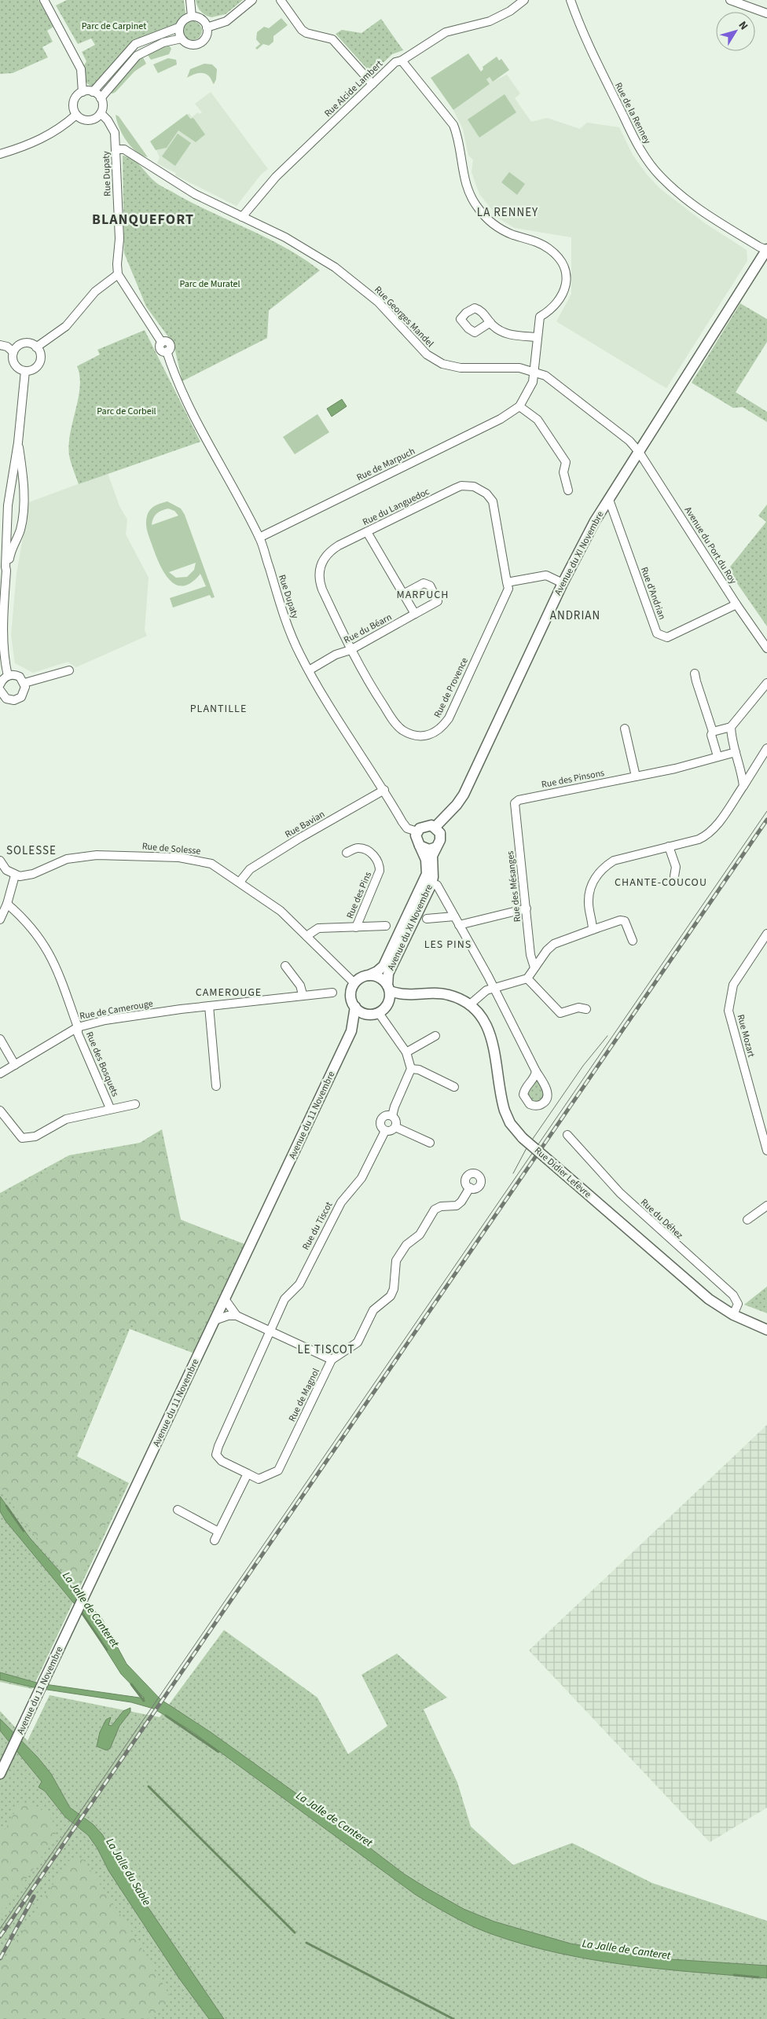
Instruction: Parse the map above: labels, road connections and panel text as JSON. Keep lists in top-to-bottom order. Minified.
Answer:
{"streets":{"main road":["Avenue du XI Novembre","Avenue du 11 Novembre","Rue Didier Lefèvre"],"street":["Rue Alcide Lambert","Rue de la Renney","Rue Dupaty","Rue Georges Mandel","Rue de Marpuch","Rue du Languedoc","Avenue du Port du Roy","Rue d'Andrian","Rue du Béarn","Rue de Provence","Rue des Pinsons","Rue Bavian","Rue de Solesse","Rue des Mésanges","Rue des Pins","Rue de Camerouge","Rue Mozart","Rue des Bosquets","Rue du Déhez","Rue du Tiscot","Rue de Magnol"]},"crossings":[["Rue Alcide Lambert","Rue Georges Mandel"],["Rue Alcide Lambert","Rue de Marpuch"],["Rue de la Renney","Avenue du XI Novembre"],["Rue Dupaty","Rue Georges Mandel"],["Rue Dupaty","Rue de Marpuch"],["Rue Dupaty","Avenue du XI Novembre"],["Rue Dupaty","Rue du Béarn"],["Rue Dupaty","Rue Bavian"],["Rue Georges Mandel","Rue de Marpuch"],["Rue Georges Mandel","Avenue du Port du Roy"],["Rue Georges Mandel","Avenue du XI Novembre"],["Rue du Languedoc","Rue du Béarn"],["Rue du Languedoc","Rue de Provence"],["Avenue du Port du Roy","Avenue du XI Novembre"],["Avenue du Port du Roy","Rue d'Andrian"],["Avenue du XI Novembre","Rue d'Andrian"],["Avenue du XI Novembre","Rue de Solesse"],["Avenue du XI Novembre","Avenue du 11 Novembre"],["Avenue du XI Novembre","Rue Didier Lefèvre"],["Rue du Béarn","Rue de Provence"],["Rue des Pinsons","Rue des Mésanges"],["Rue Bavian","Rue de Solesse"],["Rue de Solesse","Avenue du 11 Novembre"],["Rue de Solesse","Rue Didier Lefèvre"],["Rue de Camerouge","Rue des Bosquets"],["Avenue du 11 Novembre","Rue Didier Lefèvre"],["Rue Didier Lefèvre","Rue du Déhez"],["Rue du Tiscot","Rue de Magnol"]],"districts":["LA RENNEY","BLANQUEFORT","MARPUCH","ANDRIAN","PLANTILLE","SOLESSE","CHANTE-COUCOU","LES PINS","CAMEROUGE","LE TISCOT"],"water":["La Jalle de Canteret","La Jalle du Sable"],"parks":["Parc de Carpinet","Parc de Muratel","Parc de Corbeil"],"north":"top right"}
